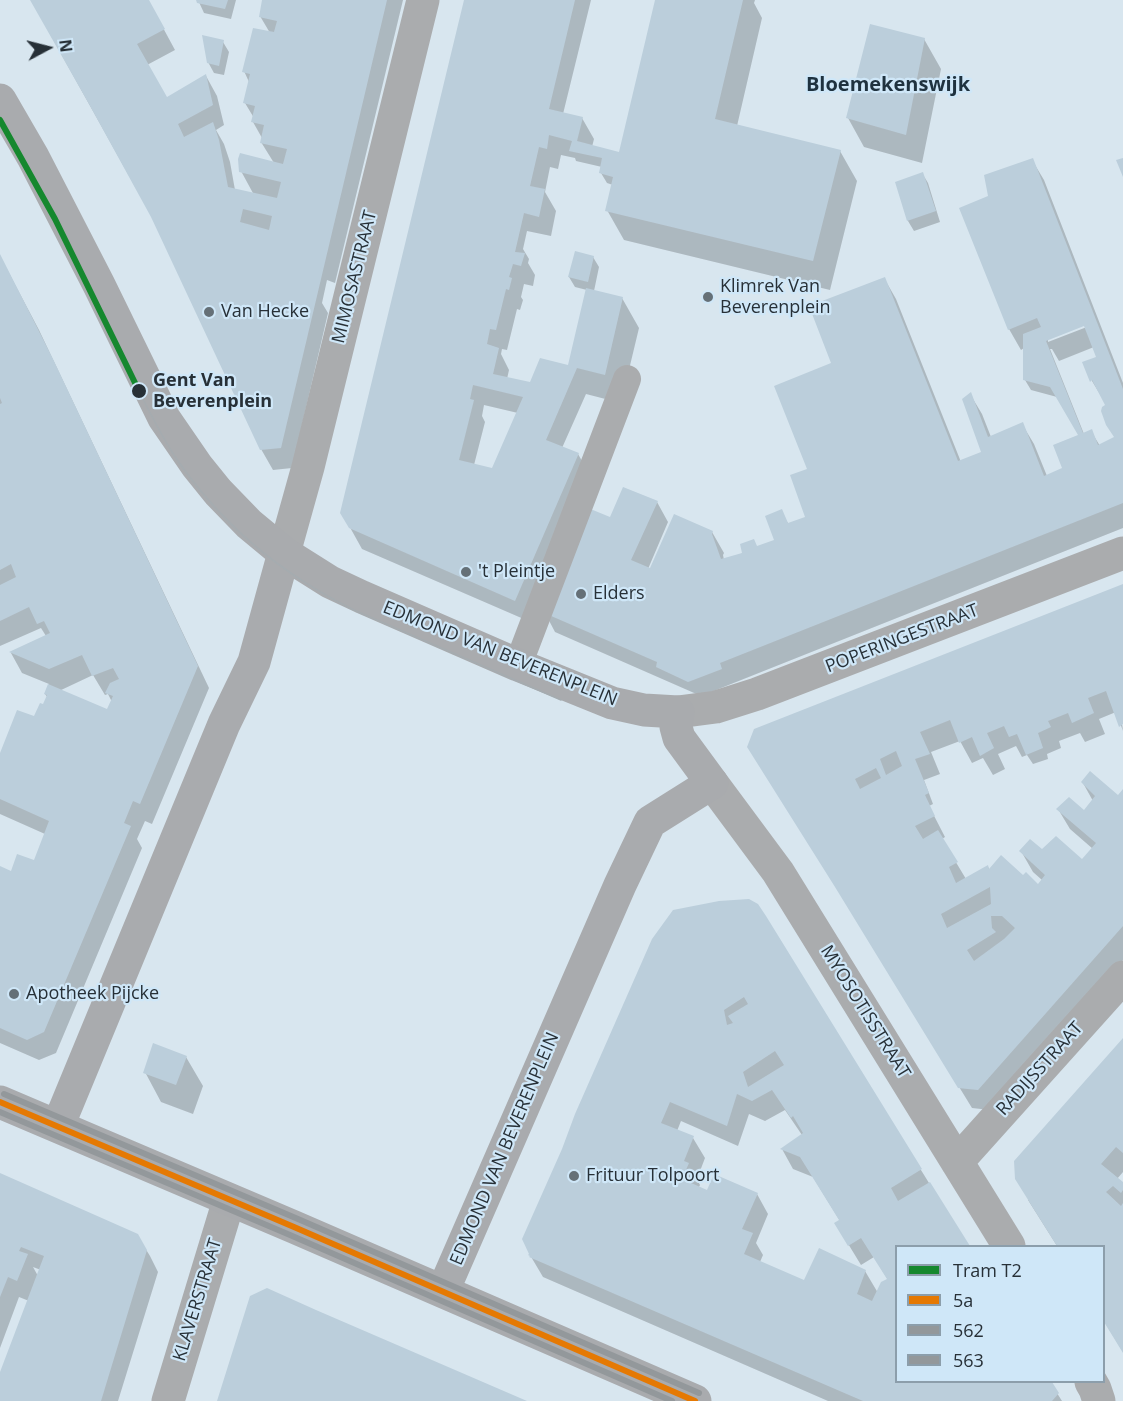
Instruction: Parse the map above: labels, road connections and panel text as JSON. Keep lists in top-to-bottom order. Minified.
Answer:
{"streets":{"street":["MIMOSASTRAAT","POPERINGESTRAAT","EDMOND VAN BEVERENPLEIN","MYOSOTISSTRAAT","RADIJSSTRAAT","KLAVERSTRAAT"]},"crossings":[["MIMOSASTRAAT","EDMOND VAN BEVERENPLEIN"],["POPERINGESTRAAT","EDMOND VAN BEVERENPLEIN"],["EDMOND VAN BEVERENPLEIN","MYOSOTISSTRAAT"],["MYOSOTISSTRAAT","RADIJSSTRAAT"]],"districts":["Bloemekenswijk"],"places":["Klimrek Van Beverenplein","Van Hecke","Gent Van Beverenplein","'t Pleintje","Elders","Apotheek Pijcke","Frituur Tolpoort"],"lines":["tram line T2","transit line 563","transit line 5a","transit line 562"],"legend":["Tram T2","5a","562","563"],"north":"right"}
